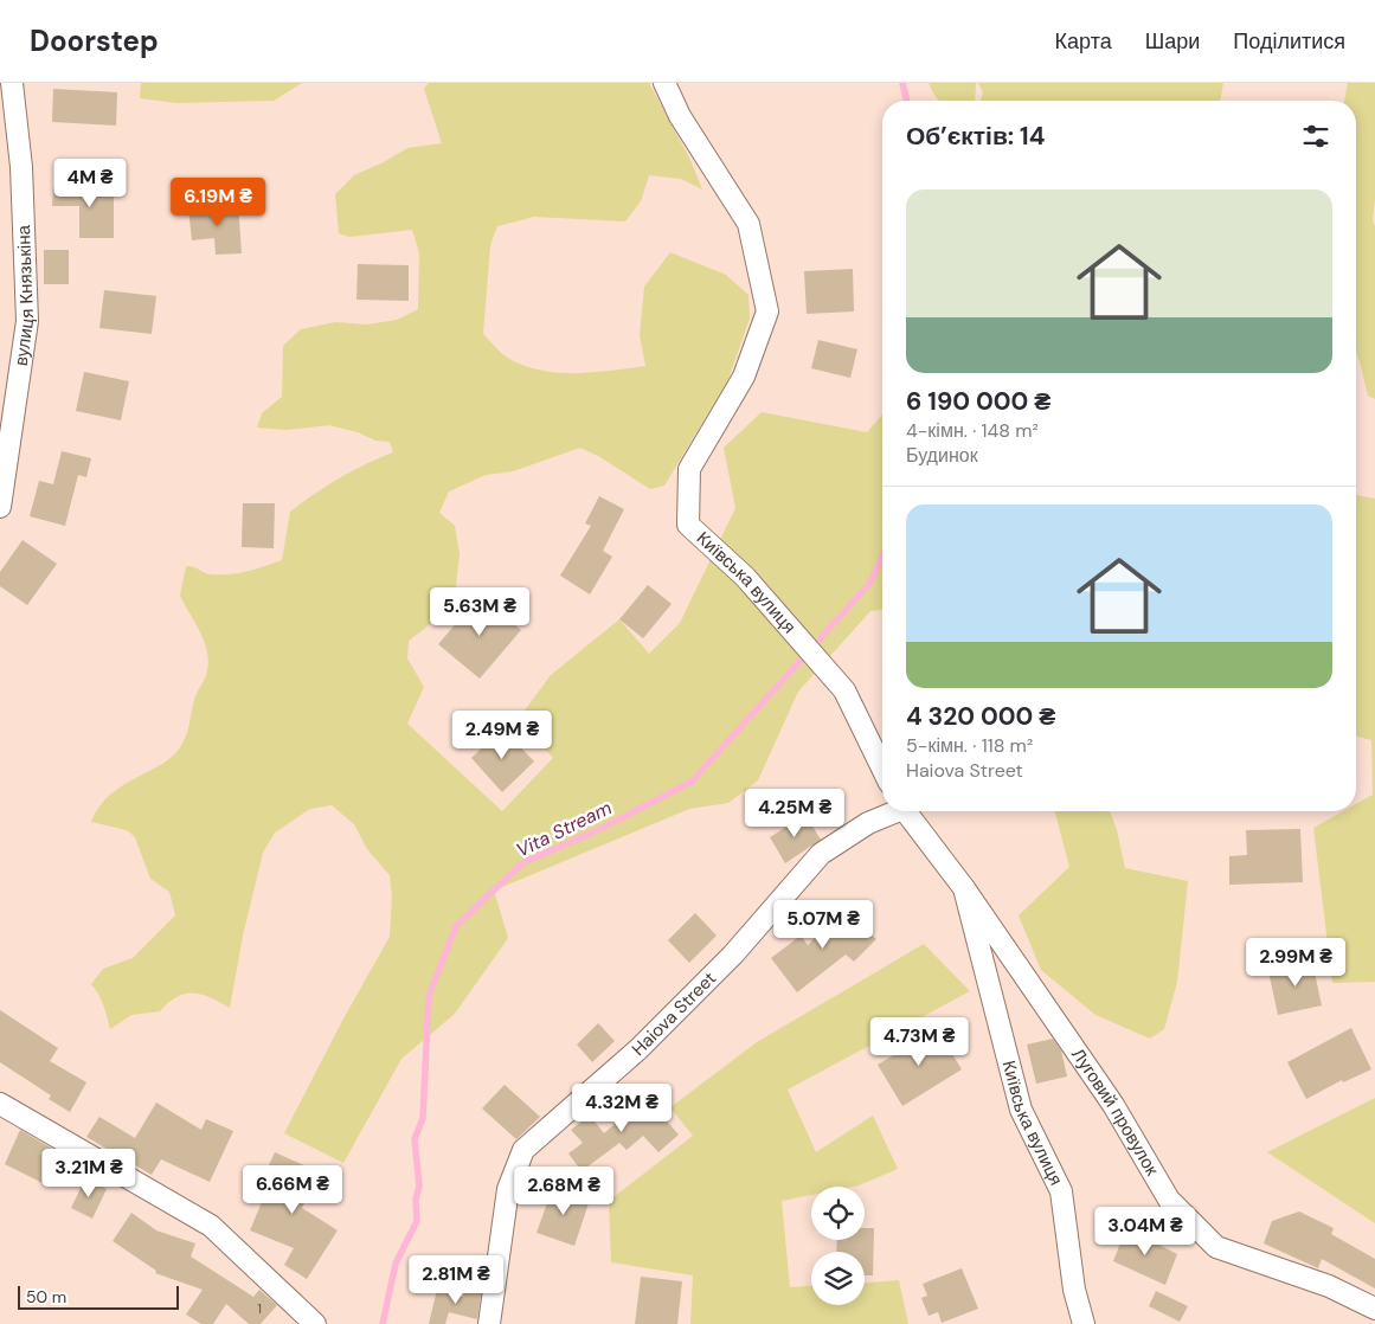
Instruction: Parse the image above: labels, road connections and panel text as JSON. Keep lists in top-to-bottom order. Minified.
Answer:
{"streets":{"street":["вулиця Князькіна","Київська вулиця","Haiova Street","Луговий провулок"]},"crossings":[["Київська вулиця","Луговий провулок"]],"water":["Vita Stream"],"house_numbers":["1"],"scale_bar":"50 m","page":{"header":"Doorstep","nav":["Карта","Шари","Поділитися"],"heading":"Об’єктів: 14","price":["4M ₴","6.19M ₴","5.63M ₴","2.49M ₴","4.25M ₴","5.07M ₴","2.99M ₴","4.73M ₴","4.32M ₴","3.21M ₴","6.66M ₴","2.68M ₴","3.04M ₴","2.81M ₴"],"list":[{"name":"6 190 000 ₴","note":"4-кімн. · 148 m² · Будинок"},{"name":"4 320 000 ₴","note":"5-кімн. · 118 m² · Haiova Street"}],"scale":"50 m"}}
